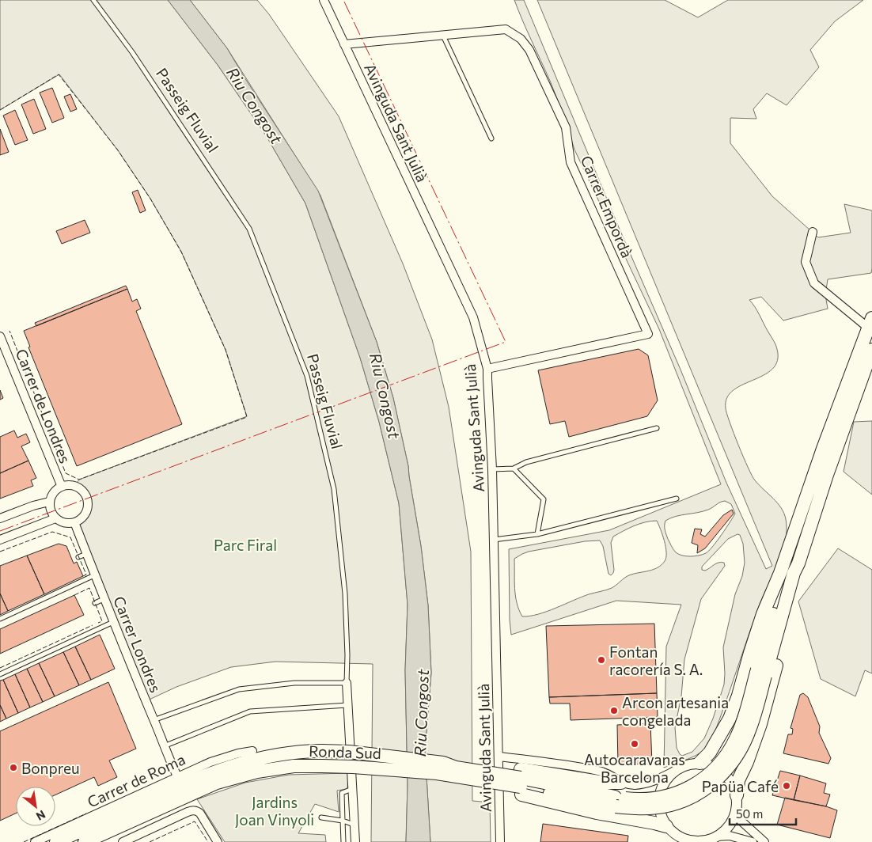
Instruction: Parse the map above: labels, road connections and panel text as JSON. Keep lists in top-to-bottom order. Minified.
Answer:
{"streets":{"highway":["Ronda Sud"],"street":["Passeig Fluvial","Avinguda Sant Julià","Carrer Empordà","Carrer de Londres","Carrer Londres","Carrer de Roma"]},"crossings":[["Avinguda Sant Julià","Carrer Empordà"],["Carrer de Londres","Carrer Londres"],["Carrer Londres","Carrer de Roma"]],"water":["Riu Congost"],"parks":["Parc Firal","Jardins Joan Vinyoli"],"places":["Fontan racorería S. A.","Arcon artesania congelada","Autocaravanas Barcelona","Bonpreu","Papüa Café"],"scale_bar":"50 m","north":"bottom right"}
